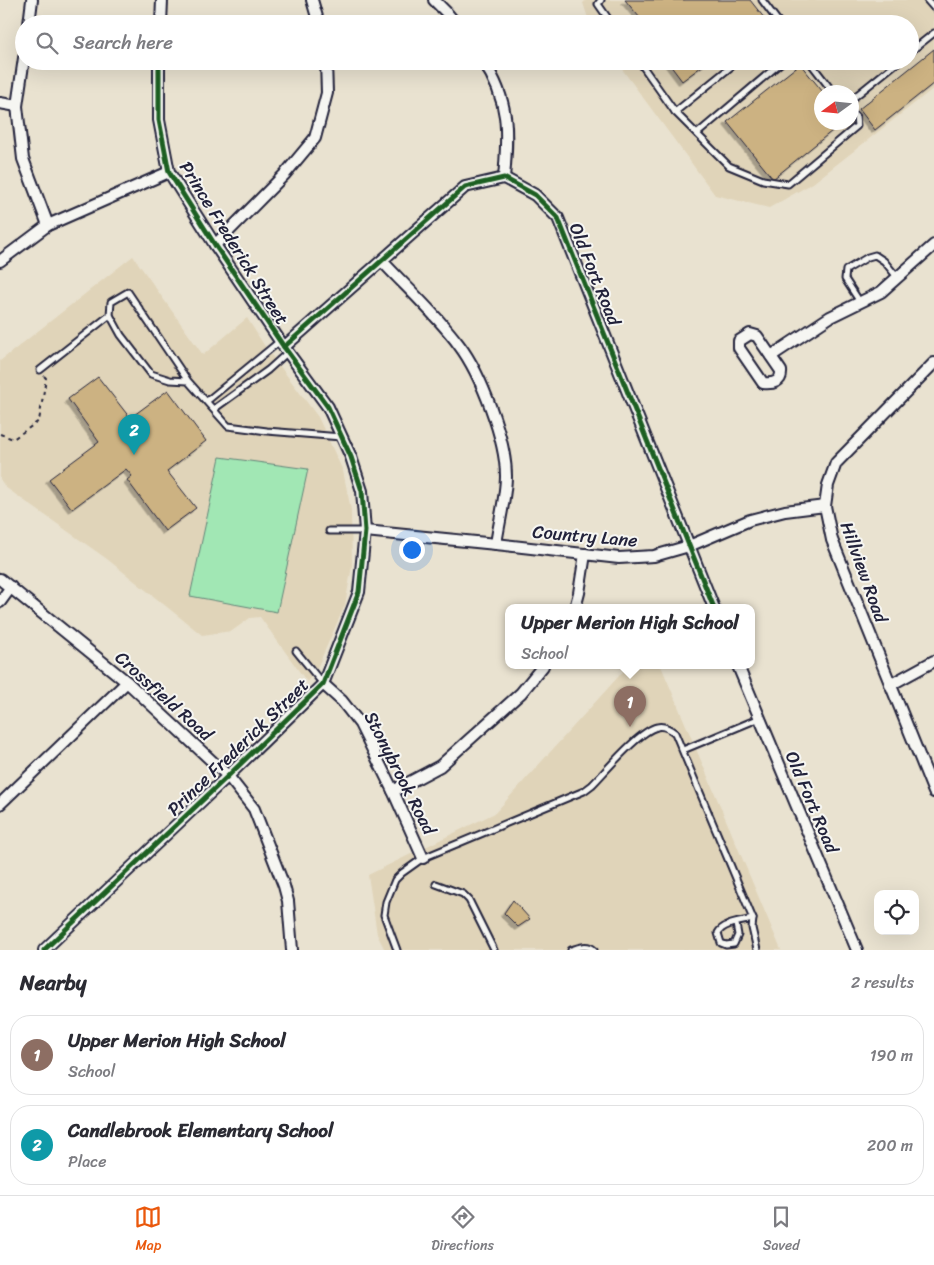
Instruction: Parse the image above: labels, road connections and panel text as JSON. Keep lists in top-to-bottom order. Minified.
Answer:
{"streets":{"street":["Prince Frederick Street","Old Fort Road","Country Lane","Hillview Road","Crossfield Road","Stonybrook Road"]},"crossings":[["Prince Frederick Street","Country Lane"],["Prince Frederick Street","Crossfield Road"],["Prince Frederick Street","Stonybrook Road"],["Old Fort Road","Country Lane"],["Country Lane","Hillview Road"]],"north":"left","page":{"search":"Search here","pins":["2","1"],"popup":["Upper Merion High School","School"],"heading":["Nearby","2 results"],"list":[{"mark":"1","name":"Upper Merion High School","note":"School","value":"190 m"},{"mark":"2","name":"Candlebrook Elementary School","note":"Place","value":"200 m"}],"nav":["Map","Directions","Saved"]}}
